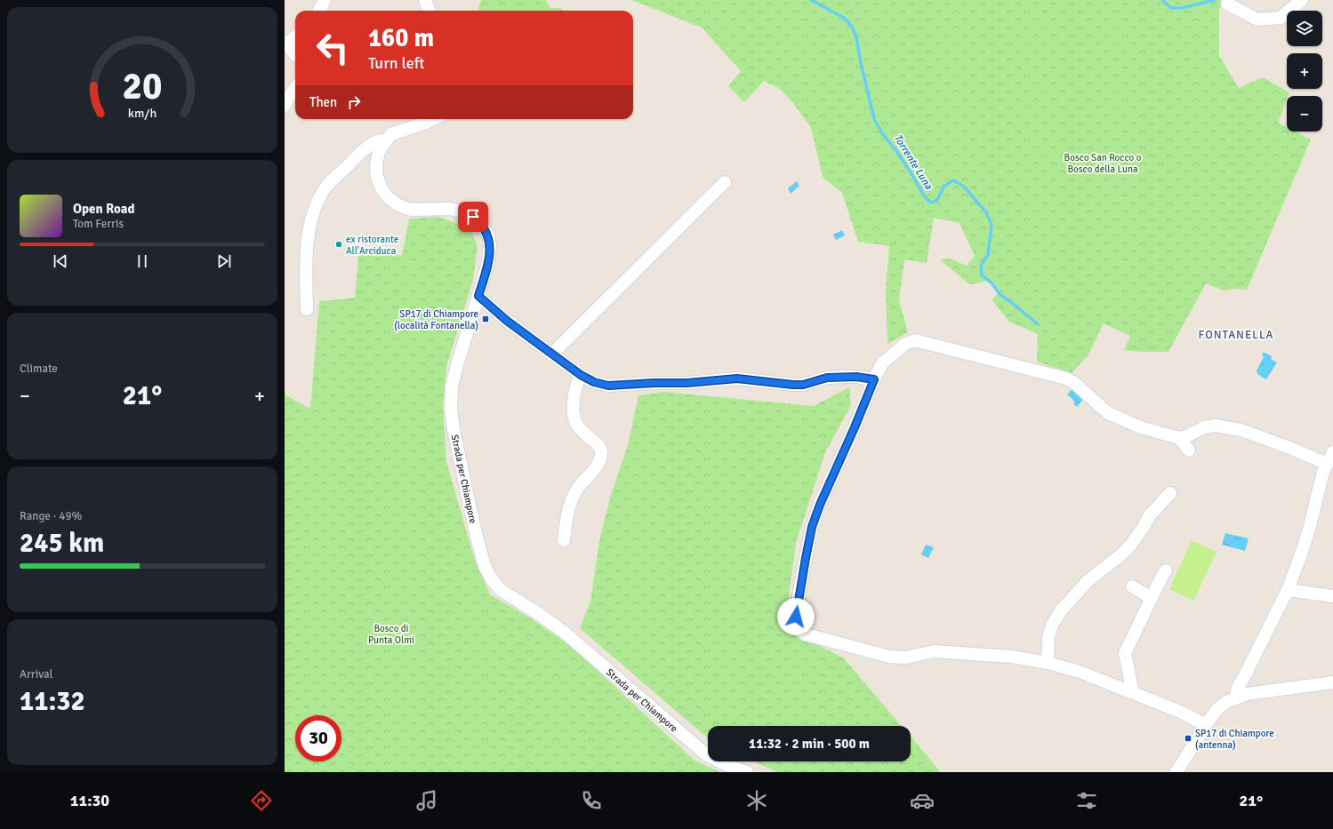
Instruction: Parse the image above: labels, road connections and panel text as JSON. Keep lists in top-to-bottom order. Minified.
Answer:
{"streets":{"street":["Strada per Chiampore"]},"districts":["FONTANELLA"],"water":["Torrente Luna"],"parks":["Bosco San Rocco o Bosco della Luna","Bosco di Punta Olmi"],"places":{"other":["ex ristorante All'Arciduca"],"transit":["SP17 di Chiampore (località Fontanella)","SP17 di Chiampore (antenna)"]},"page":{"map_buttons":["+","−"],"turn":["160 m","Turn left"],"then":"Then","song":["Open Road","Tom Ferris"],"tile":["Climate",["Range · 49%","245 km"],["Arrival","11:32"]],"heat":["−","21°","+"],"limit":"30","trip":"11:32 · 2 min · 500 m","tabs":["11:30","21°"],"gauge":["20","km/h"]}}
